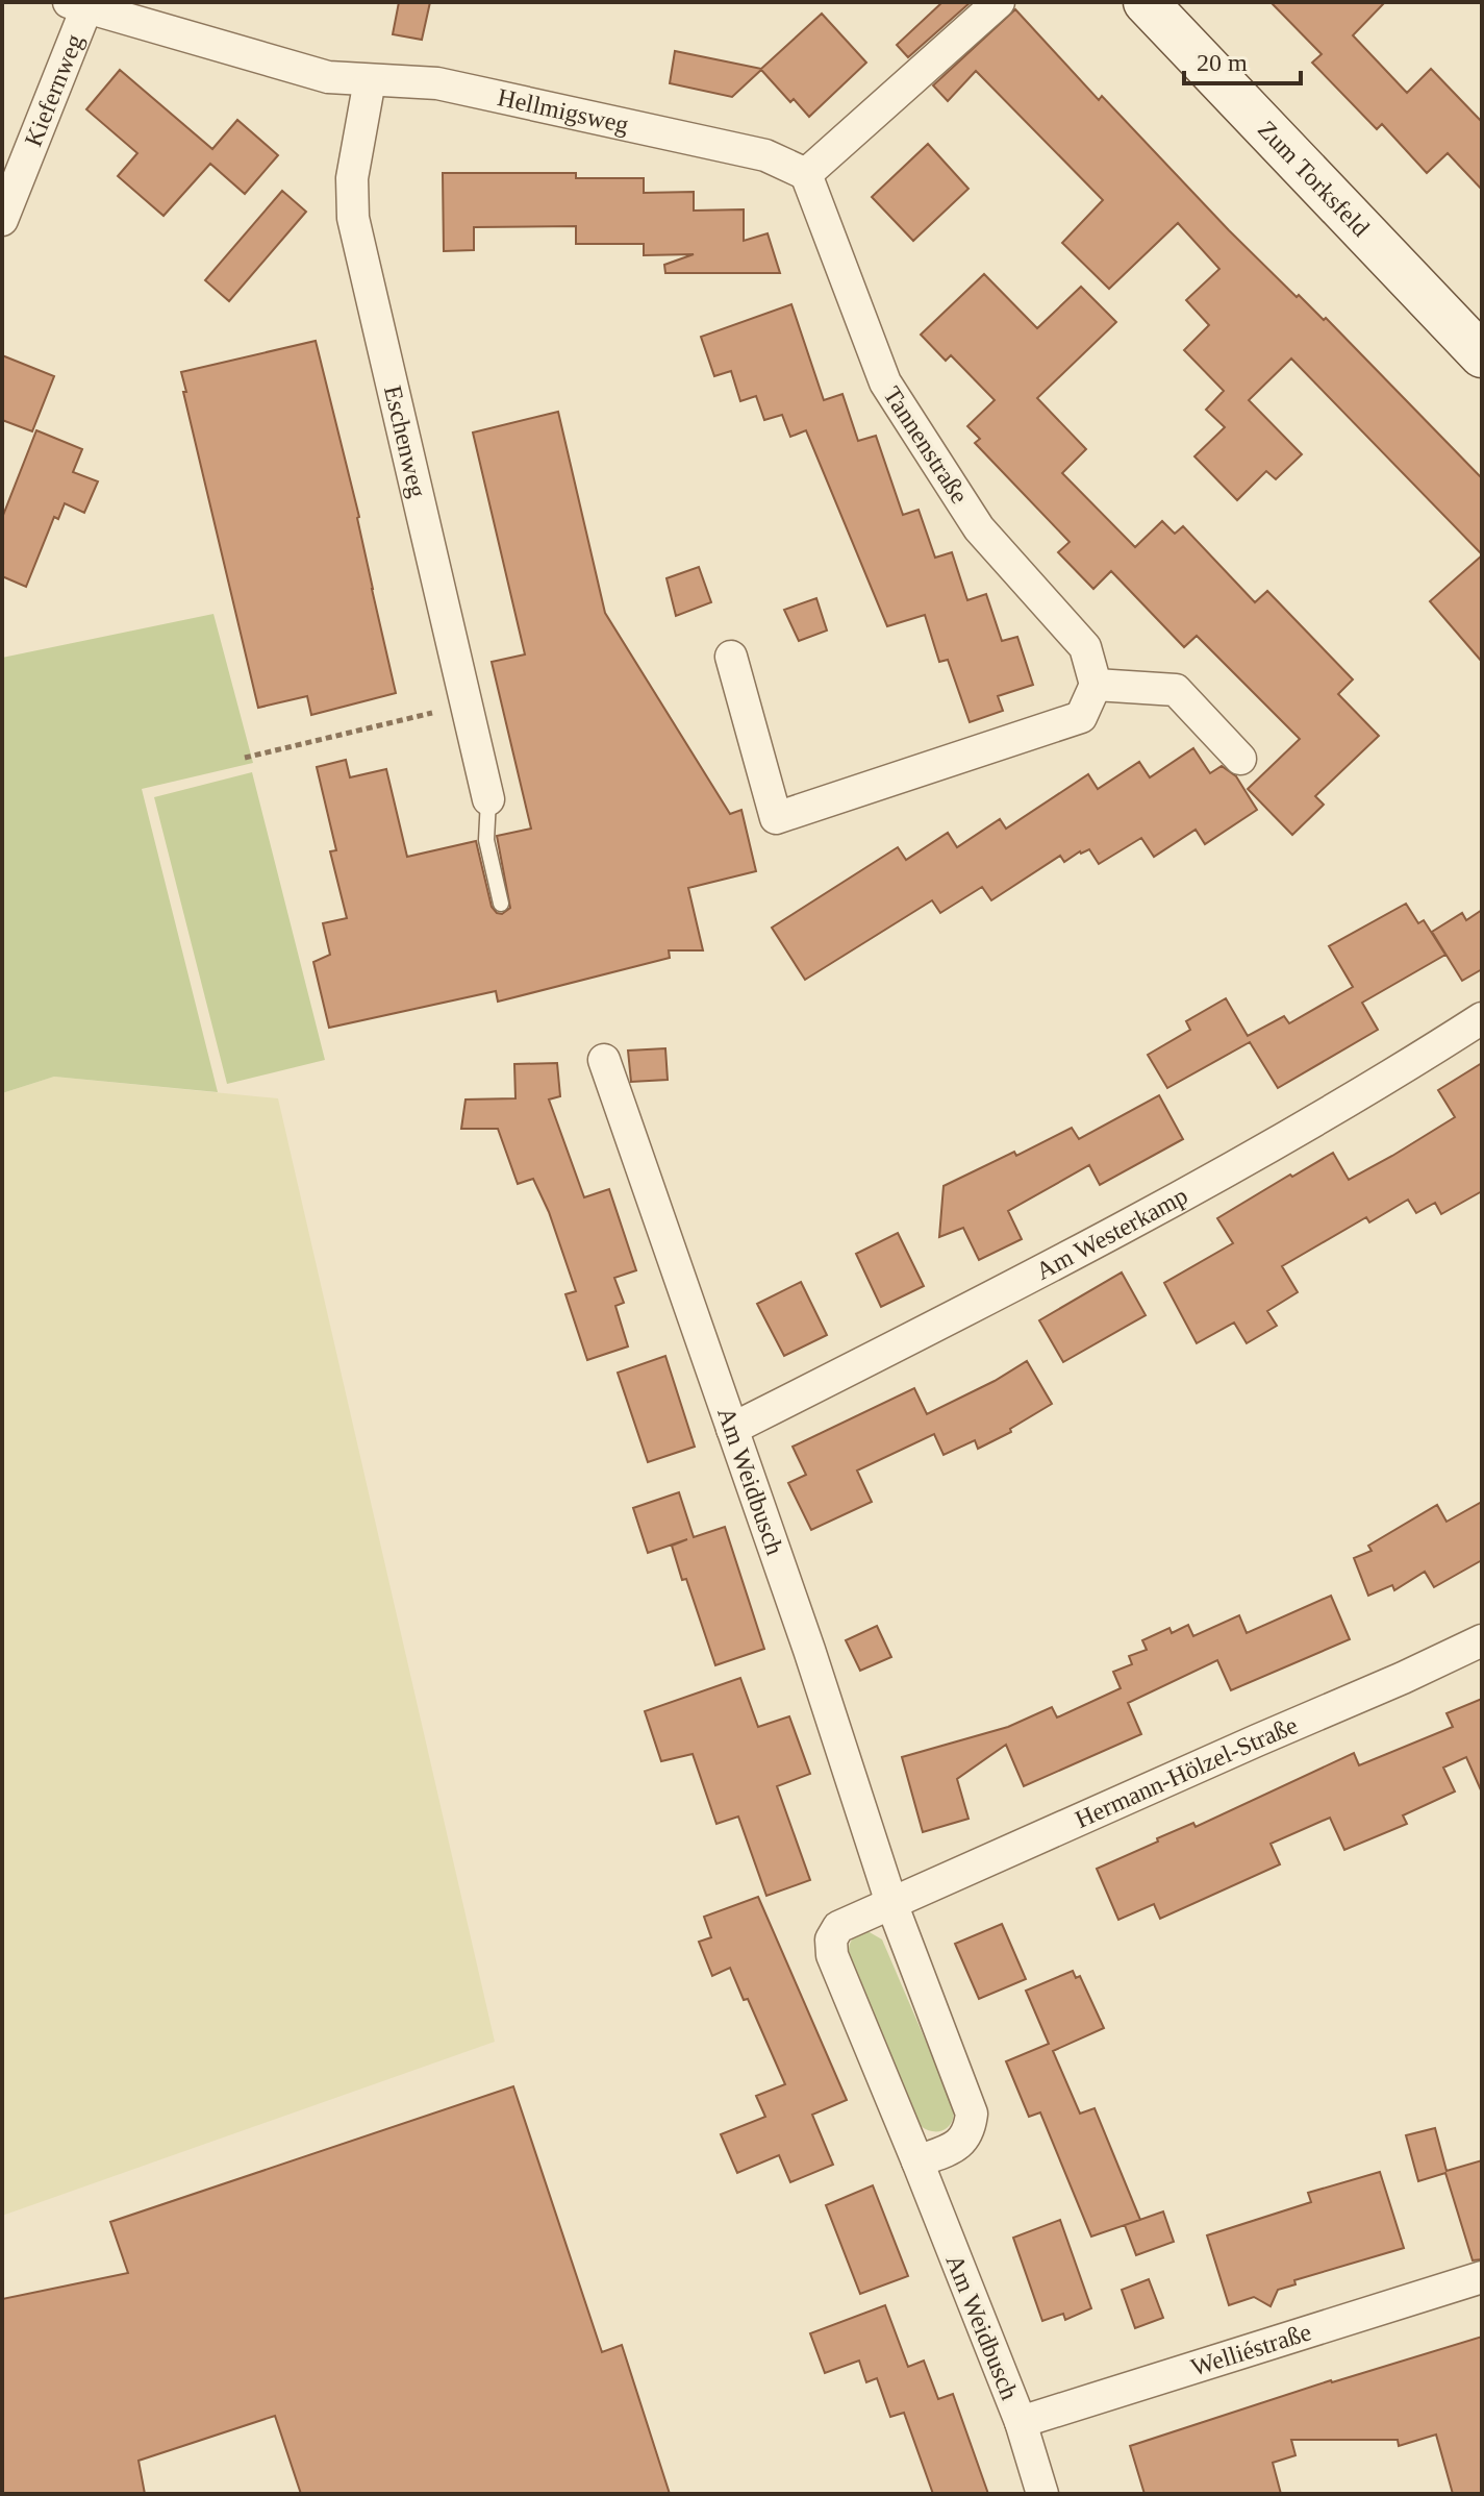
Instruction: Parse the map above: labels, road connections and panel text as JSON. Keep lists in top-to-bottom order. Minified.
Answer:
{"streets":{"main road":["Zum Torksfeld"],"street":["Kiefernweg","Hellmigsweg","Eschenweg","Tannenstraße","Am Westerkamp","Am Weidbusch","Hermann-Hölzel-Straße","Welliéstraße"]},"crossings":[["Kiefernweg","Hellmigsweg"],["Hellmigsweg","Eschenweg"],["Hellmigsweg","Tannenstraße"],["Am Westerkamp","Am Weidbusch"],["Am Weidbusch","Hermann-Hölzel-Straße"],["Am Weidbusch","Welliéstraße"]],"scale_bar":"20 m"}
